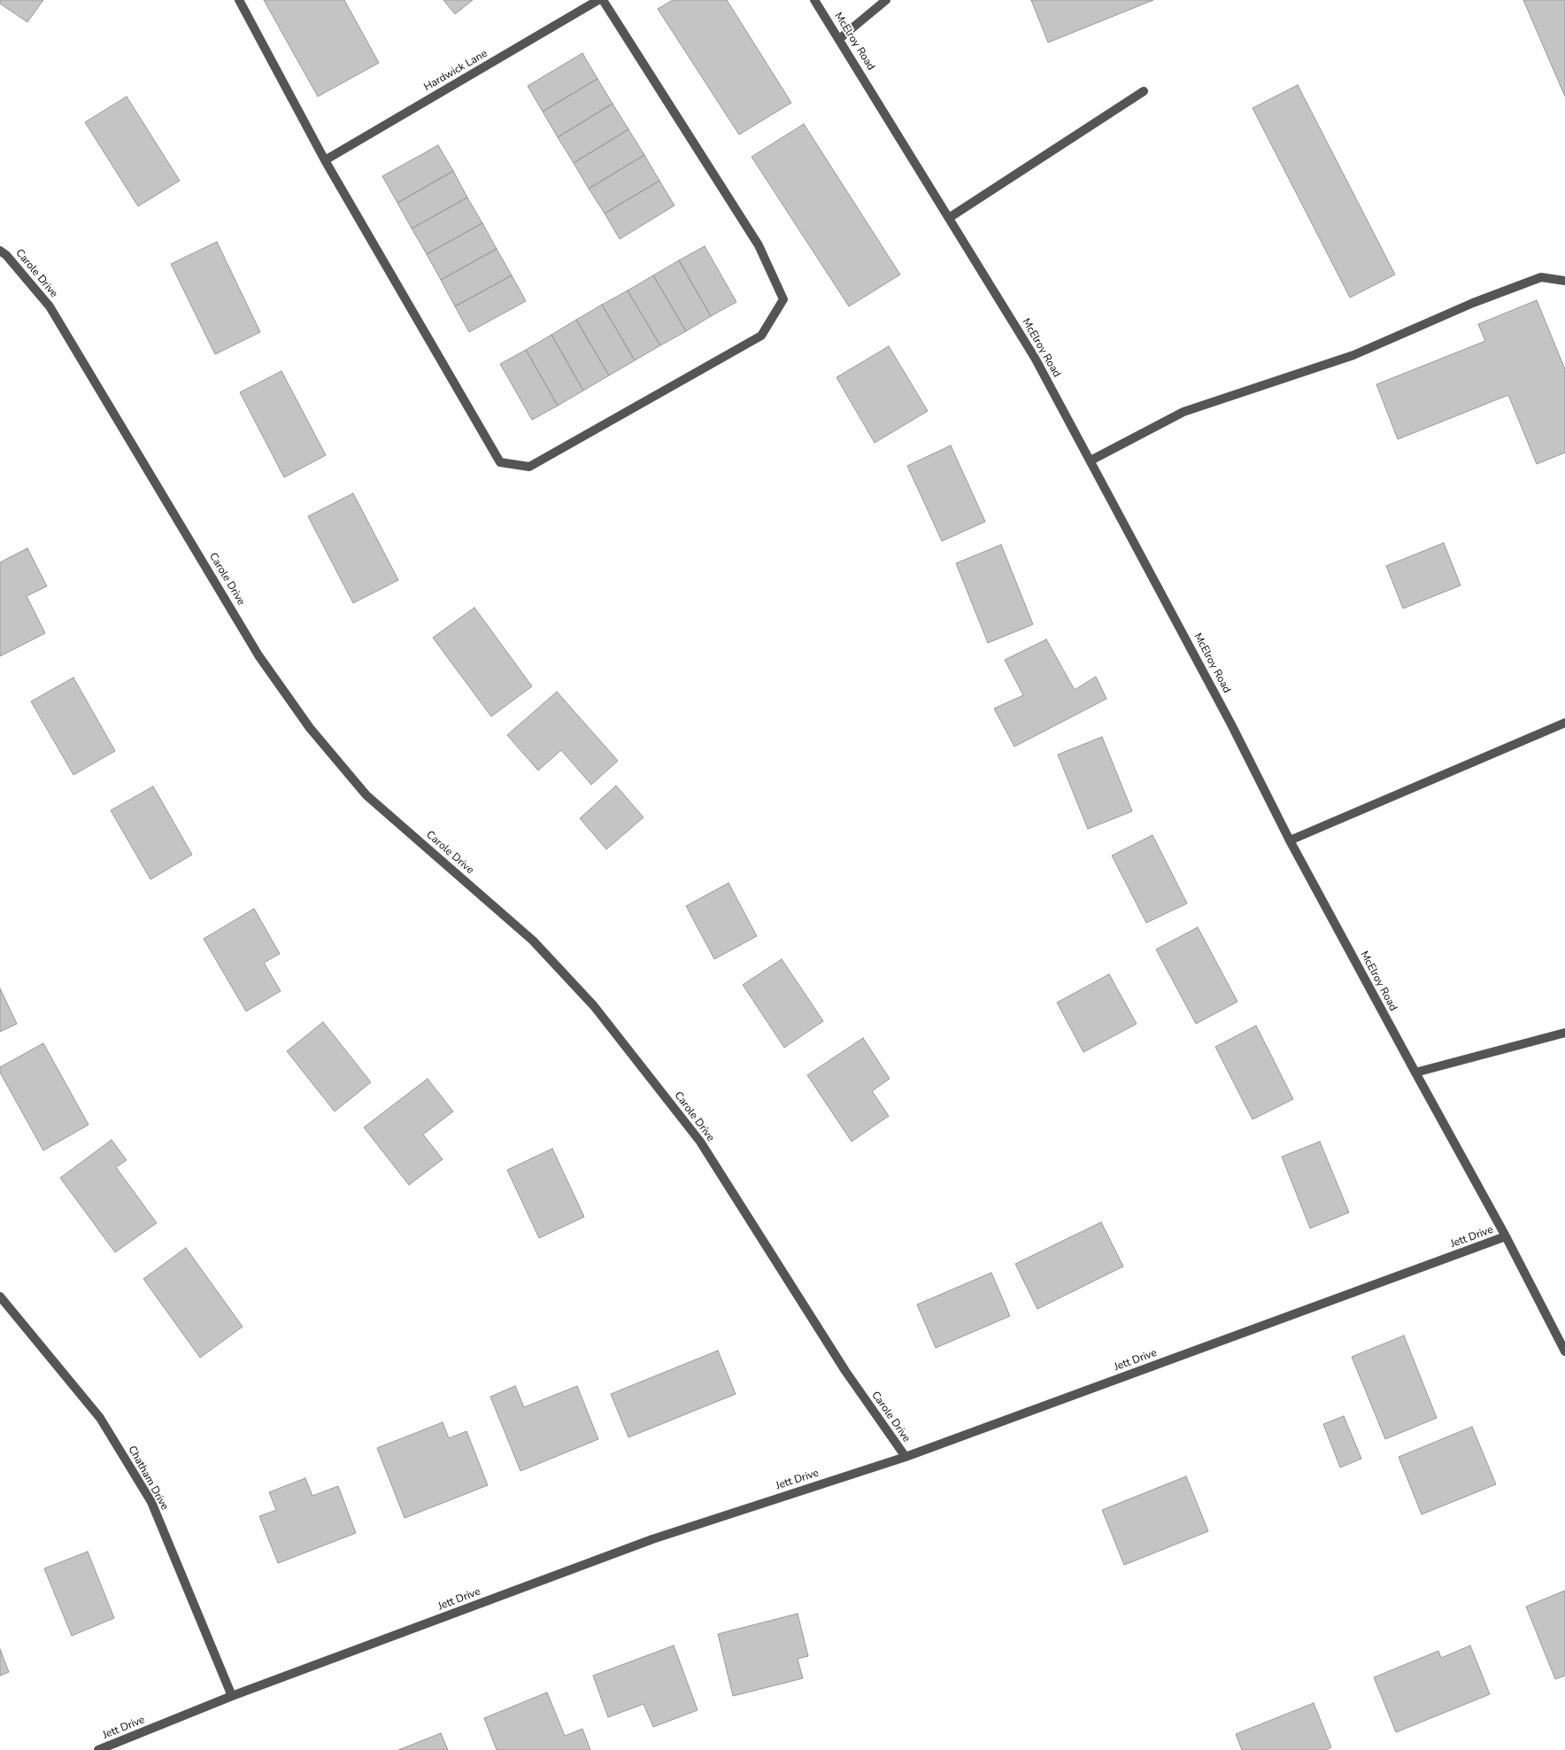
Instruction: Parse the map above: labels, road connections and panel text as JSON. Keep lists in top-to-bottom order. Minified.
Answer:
{"streets":{"street":["McElroy Road","Hardwick Lane","Carole Drive","Jett Drive","Chatham Drive"]},"crossings":[["McElroy Road","Jett Drive"],["Carole Drive","Jett Drive"],["Jett Drive","Chatham Drive"]]}
